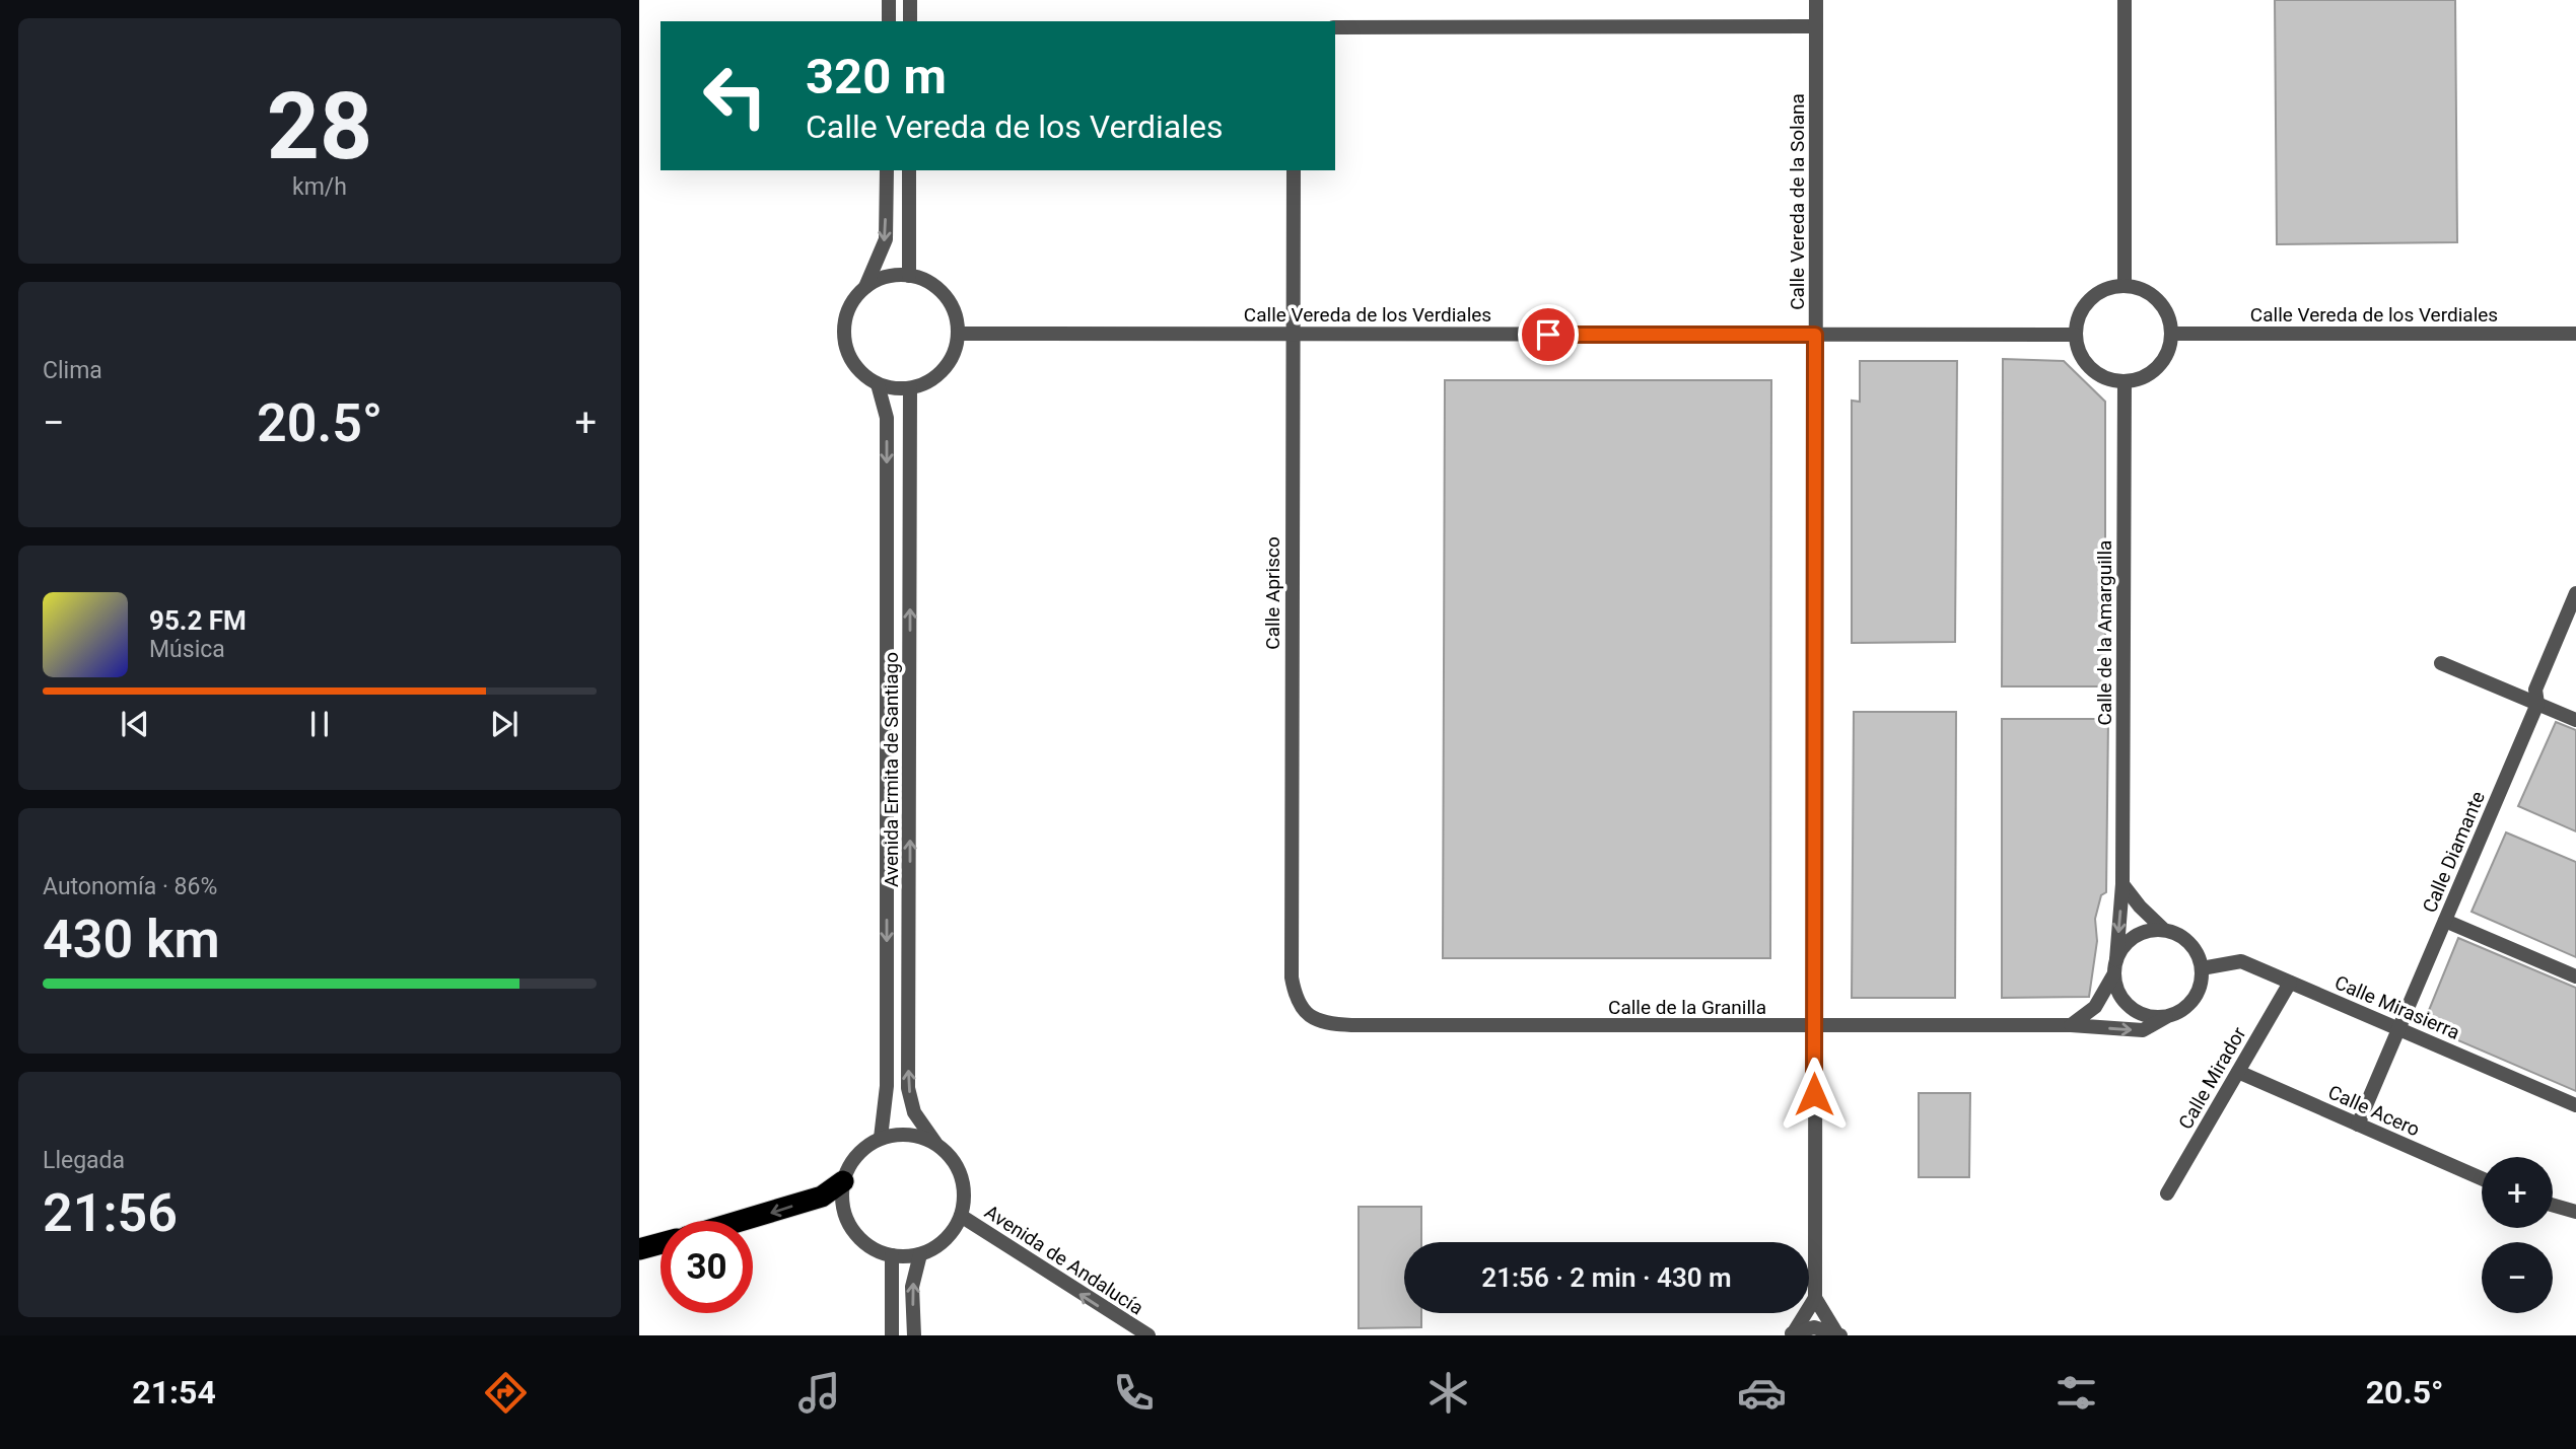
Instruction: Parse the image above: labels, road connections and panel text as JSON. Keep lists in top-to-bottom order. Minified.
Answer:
{"streets":{"street":["Calle Vereda de la Solana","Calle Vereda de los Verdiales","Calle Aprisco","Calle de la Amarguilla","Avenida Ermita de Santiago","Calle Diamante","Calle de la Granilla","Calle Mirasierra","Calle Mirador","Calle Acero","Avenida de Andalucía"]},"crossings":[["Calle Vereda de la Solana","Calle Vereda de los Verdiales"],["Calle Vereda de la Solana","Calle de la Granilla"],["Calle Vereda de los Verdiales","Calle Aprisco"],["Calle Vereda de los Verdiales","Calle de la Amarguilla"],["Calle Vereda de los Verdiales","Avenida Ermita de Santiago"],["Calle Aprisco","Calle de la Granilla"],["Calle de la Amarguilla","Calle de la Granilla"],["Calle de la Amarguilla","Calle Mirasierra"],["Avenida Ermita de Santiago","Avenida de Andalucía"],["Calle Diamante","Calle Mirasierra"],["Calle Diamante","Calle Acero"],["Calle de la Granilla","Calle Mirasierra"],["Calle Mirasierra","Calle Mirador"],["Calle Mirador","Calle Acero"]],"one_way":["Avenida de Andalucía"],"page":{"tile":[["28","km/h"],"Clima",["Autonomía · 86%","430 km"],["Llegada","21:56"]],"turn":["320 m","Calle Vereda de los Verdiales"],"heat":["−","20.5°","+"],"song":["95.2 FM","Música"],"map_buttons":["+","−"],"limit":"30","trip":"21:56 · 2 min · 430 m","tabs":["21:54","20.5°"]}}
